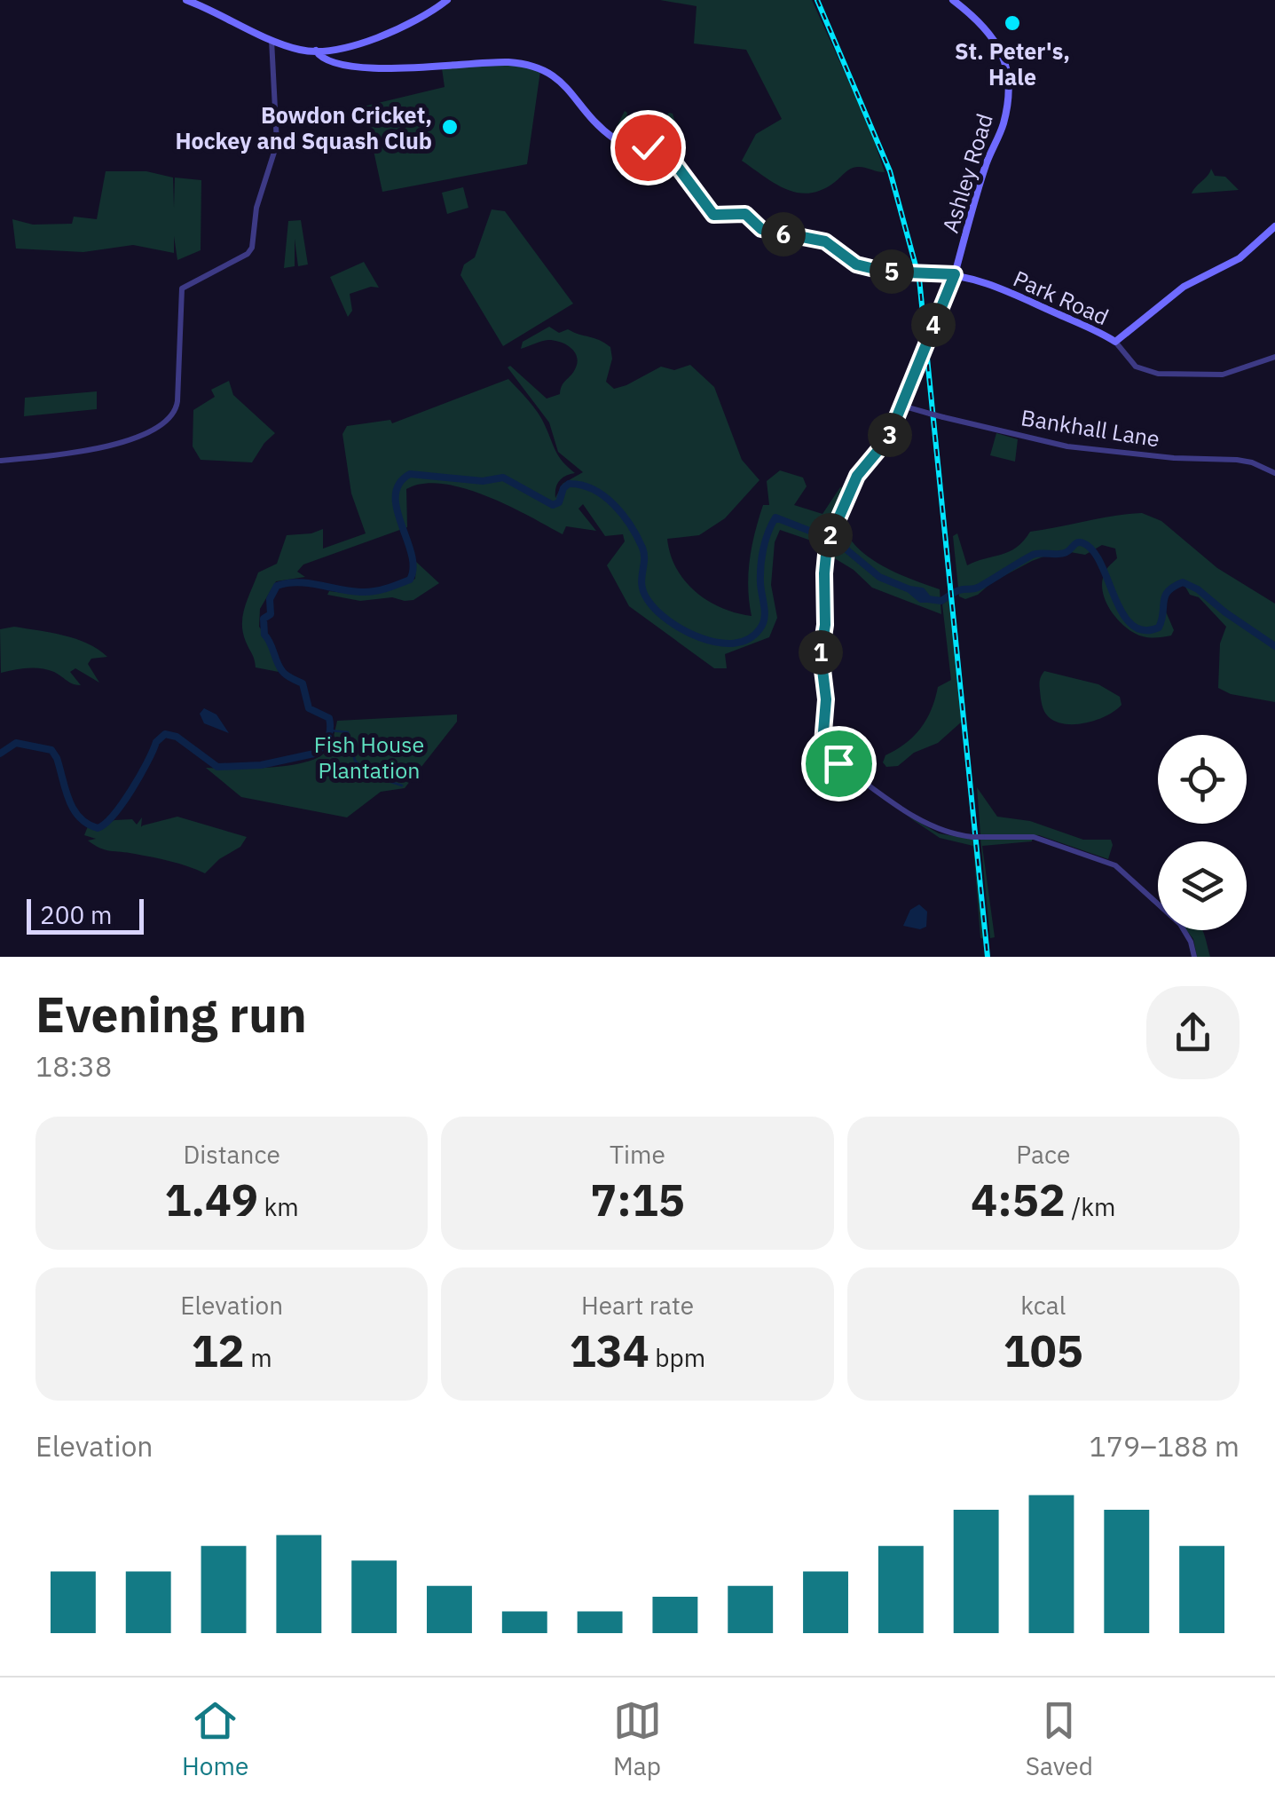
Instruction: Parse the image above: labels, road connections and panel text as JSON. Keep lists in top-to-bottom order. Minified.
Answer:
{"streets":{"main road":["Ashley Road","Park Road"],"street":["Bankhall Lane"]},"crossings":[["Ashley Road","Park Road"],["Ashley Road","Bankhall Lane"]],"parks":["Fish House Plantation"],"places":["St. Peter's, Hale","Bowdon Cricket, Hockey and Squash Club"],"scale_bar":"200 m","page":{"pins":["6","5","4","3","2","1"],"scale":"200 m","heading":["Evening run","18:38"],"stats":[["Distance","1.49 km"],["Time","7:15"],["Pace","4:52 /km"],["Elevation","12 m"],["Heart rate","134 bpm"],["kcal","105"]],"chart":["Elevation","179–188 m"],"tabs":["Home","Map","Saved"]}}
